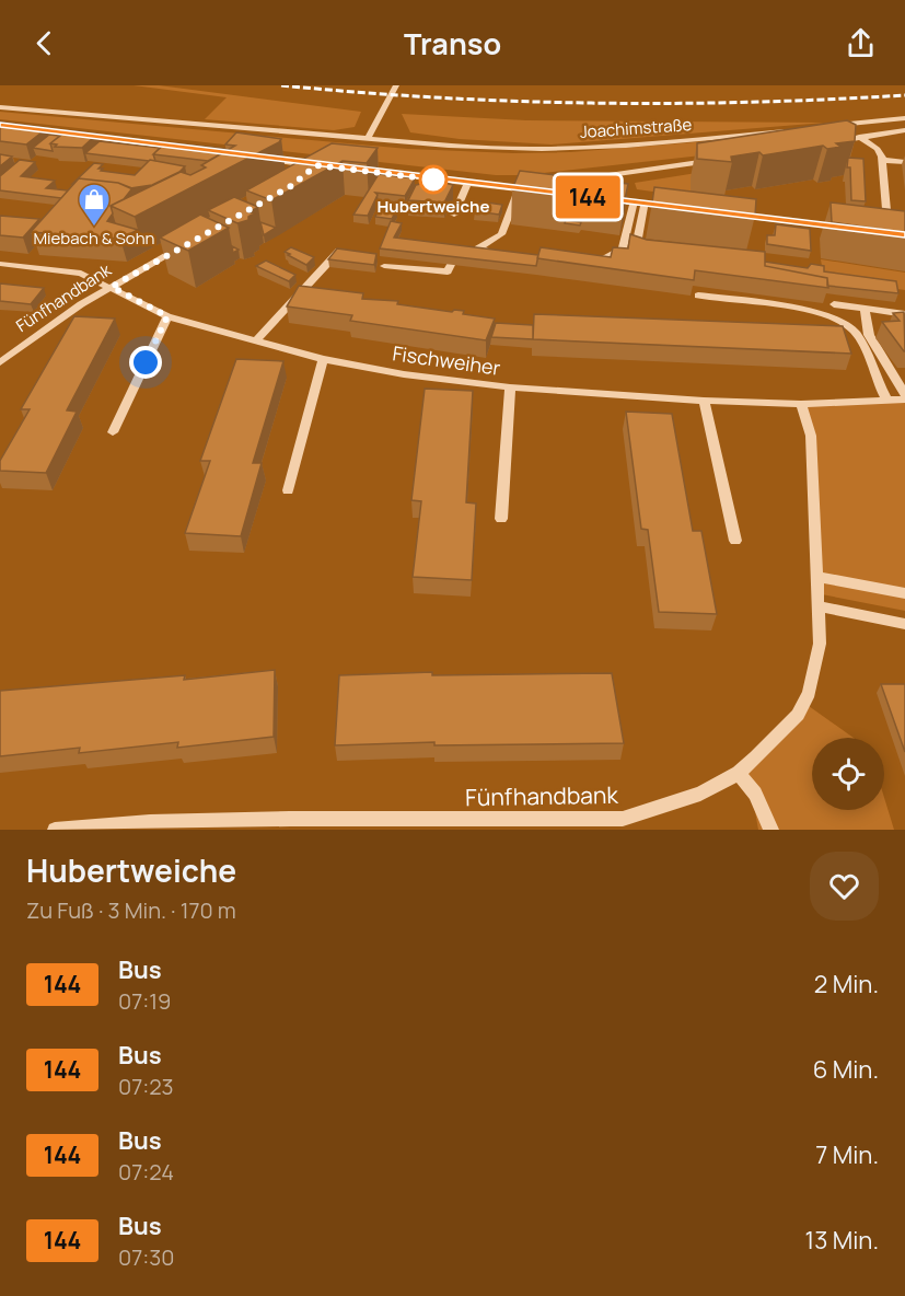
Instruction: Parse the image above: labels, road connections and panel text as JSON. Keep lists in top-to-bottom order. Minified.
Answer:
{"streets":{"street":["Joachimstraße","Fünfhandbank","Fischweiher"]},"crossings":[["Fünfhandbank","Fischweiher"]],"places":{"other":["Hubertweiche"],"shop":["Miebach & Sohn"]},"lines":["bus line 144"],"page":{"header":"Transo","on_map":"144","heading":["Hubertweiche","Zu Fuß · 3 Min. · 170 m"],"list":[{"mark":"144","name":"Bus","note":"07:19","value":"2 Min."},{"mark":"144","name":"Bus","note":"07:23","value":"6 Min."},{"mark":"144","name":"Bus","note":"07:24","value":"7 Min."},{"mark":"144","name":"Bus","note":"07:30","value":"13 Min."}]}}
